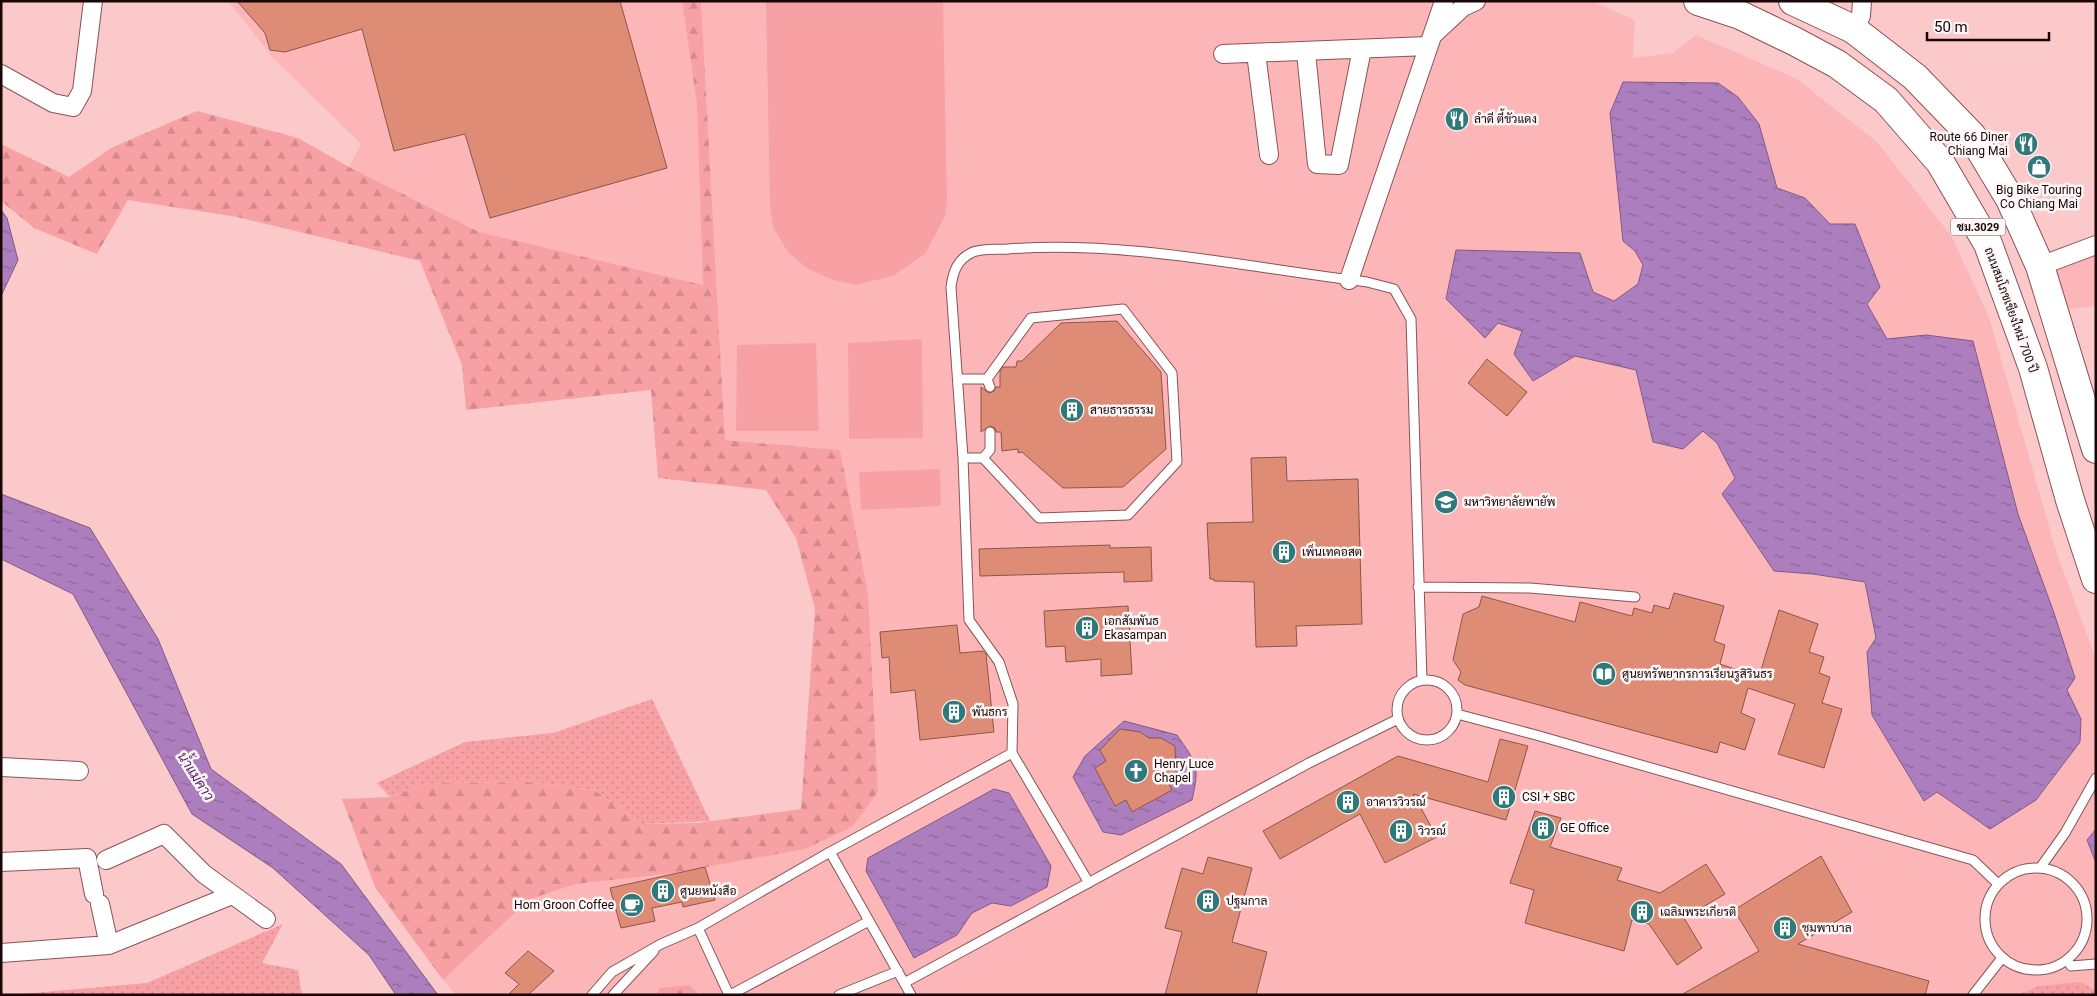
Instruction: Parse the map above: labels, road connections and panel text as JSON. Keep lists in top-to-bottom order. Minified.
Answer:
{"streets":{"main road":["ชม.3029","ถนนสมโภชเชียงใหม่ 700 ปี"]},"water":["น้ำแม่คาว"],"places":{"restaurant":["ลำดี ตี้ขัวแดง","Route 66 Diner Chiang Mai"],"shop":["Big Bike Touring Co Chiang Mai"],"building":["สายธารธรรม","เพ็นเทคอสต","เอกสัมพันธ Ekasampan","พันธกร","CSI + SBC","อาคารวิวรณ์","GE Office","วิวรณ์","ศูนยหนังสือ","ปฐมกาล","เฉลิมพระเกียรติ","ชุมพาบาล"],"school or university":["มหาวิทยาลัยพายัพ"],"library":["ศูนยทรัพยากรการเรียนรูสิรินธร"],"church":["Henry Luce Chapel"],"cafe":["Hom Groon Coffee"]},"scale_bar":"50 m"}
